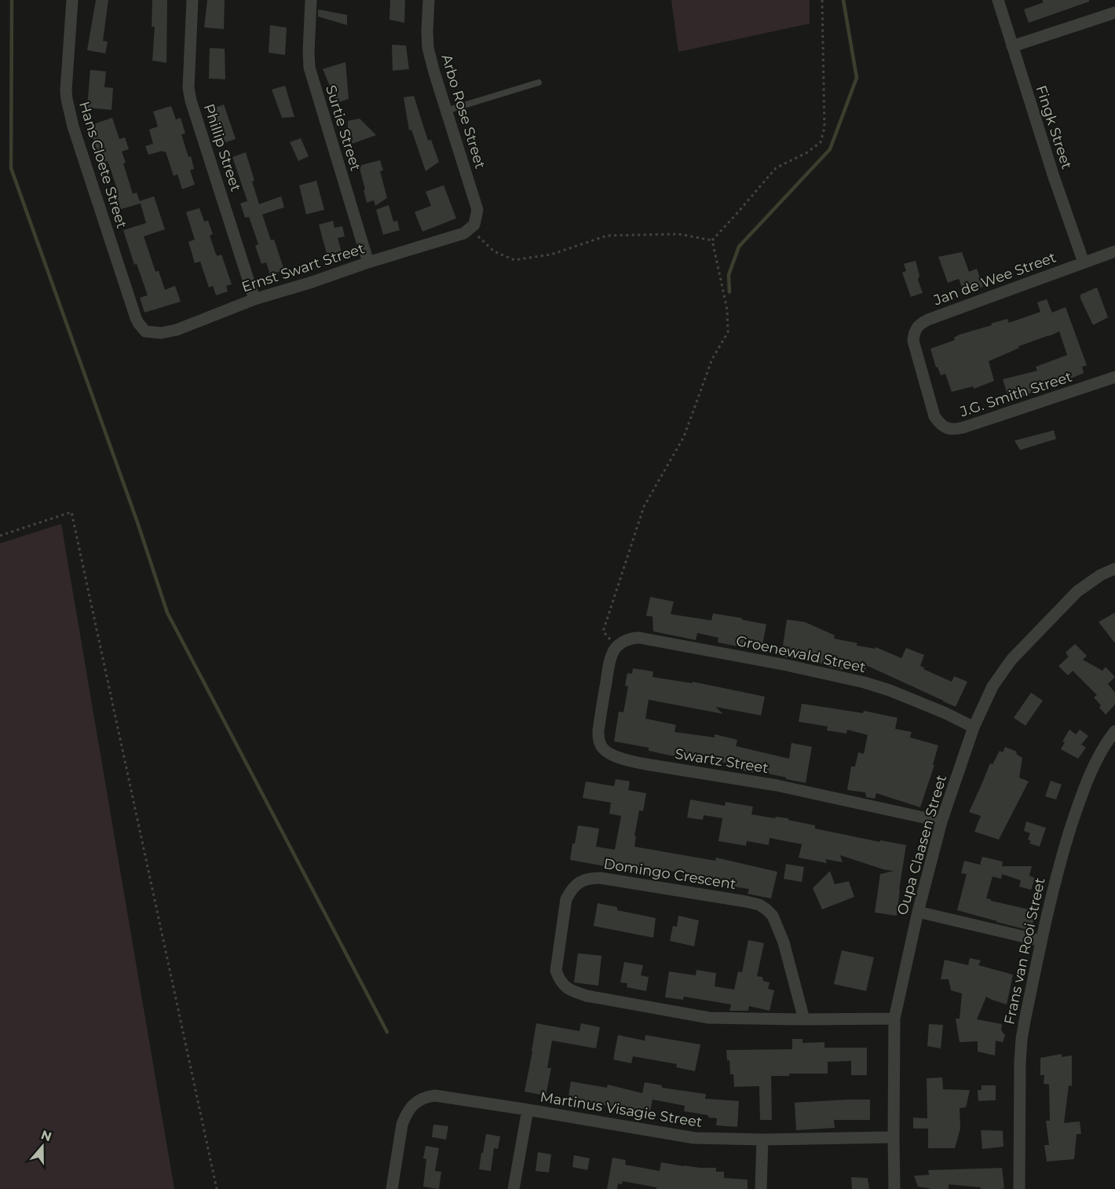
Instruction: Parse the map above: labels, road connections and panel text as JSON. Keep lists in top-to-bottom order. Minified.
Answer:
{"streets":{"street":["Arbo Rose Street","Fingk Street","Surtie Street","Phillip Street","Hans Cloete Street","Ernst Swart Street","Jan de Wee Street","J.G. Smith Street","Groenewald Street","Swartz Street","Oupa Claasen Street","Domingo Crescent","Frans van Rooi Street","Martinus Visagie Street"]},"crossings":[["Arbo Rose Street","Ernst Swart Street"],["Fingk Street","Jan de Wee Street"],["Surtie Street","Ernst Swart Street"],["Phillip Street","Ernst Swart Street"],["Hans Cloete Street","Ernst Swart Street"],["Jan de Wee Street","J.G. Smith Street"],["Groenewald Street","Swartz Street"],["Groenewald Street","Oupa Claasen Street"],["Swartz Street","Oupa Claasen Street"],["Oupa Claasen Street","Domingo Crescent"],["Oupa Claasen Street","Martinus Visagie Street"]],"north":"top"}
